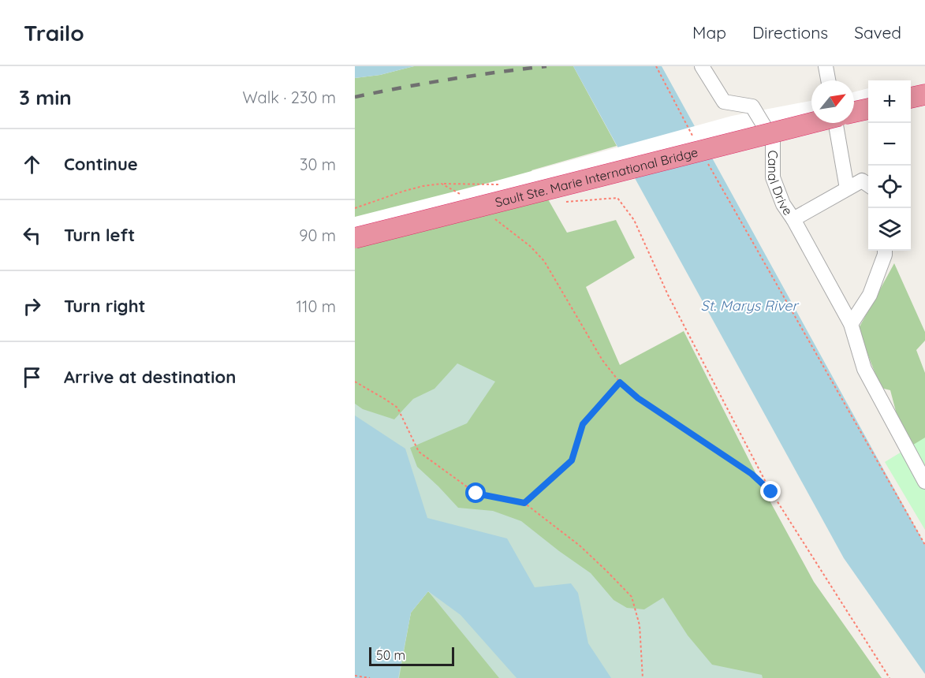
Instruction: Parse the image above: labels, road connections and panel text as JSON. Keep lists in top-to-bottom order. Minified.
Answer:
{"streets":{"highway":["Sault Ste. Marie International Bridge"],"street":["Canal Drive"]},"water":["St. Marys River"],"scale_bar":"50 m","north":"top right","page":{"header":"Trailo","nav":["Map","Directions","Saved"],"heading":["3 min","Walk · 230 m"],"map_buttons":["+","−"],"list":[["Continue","30 m"],["Turn left","90 m"],["Turn right","110 m"],"Arrive at destination"],"scale":"50 m"}}
